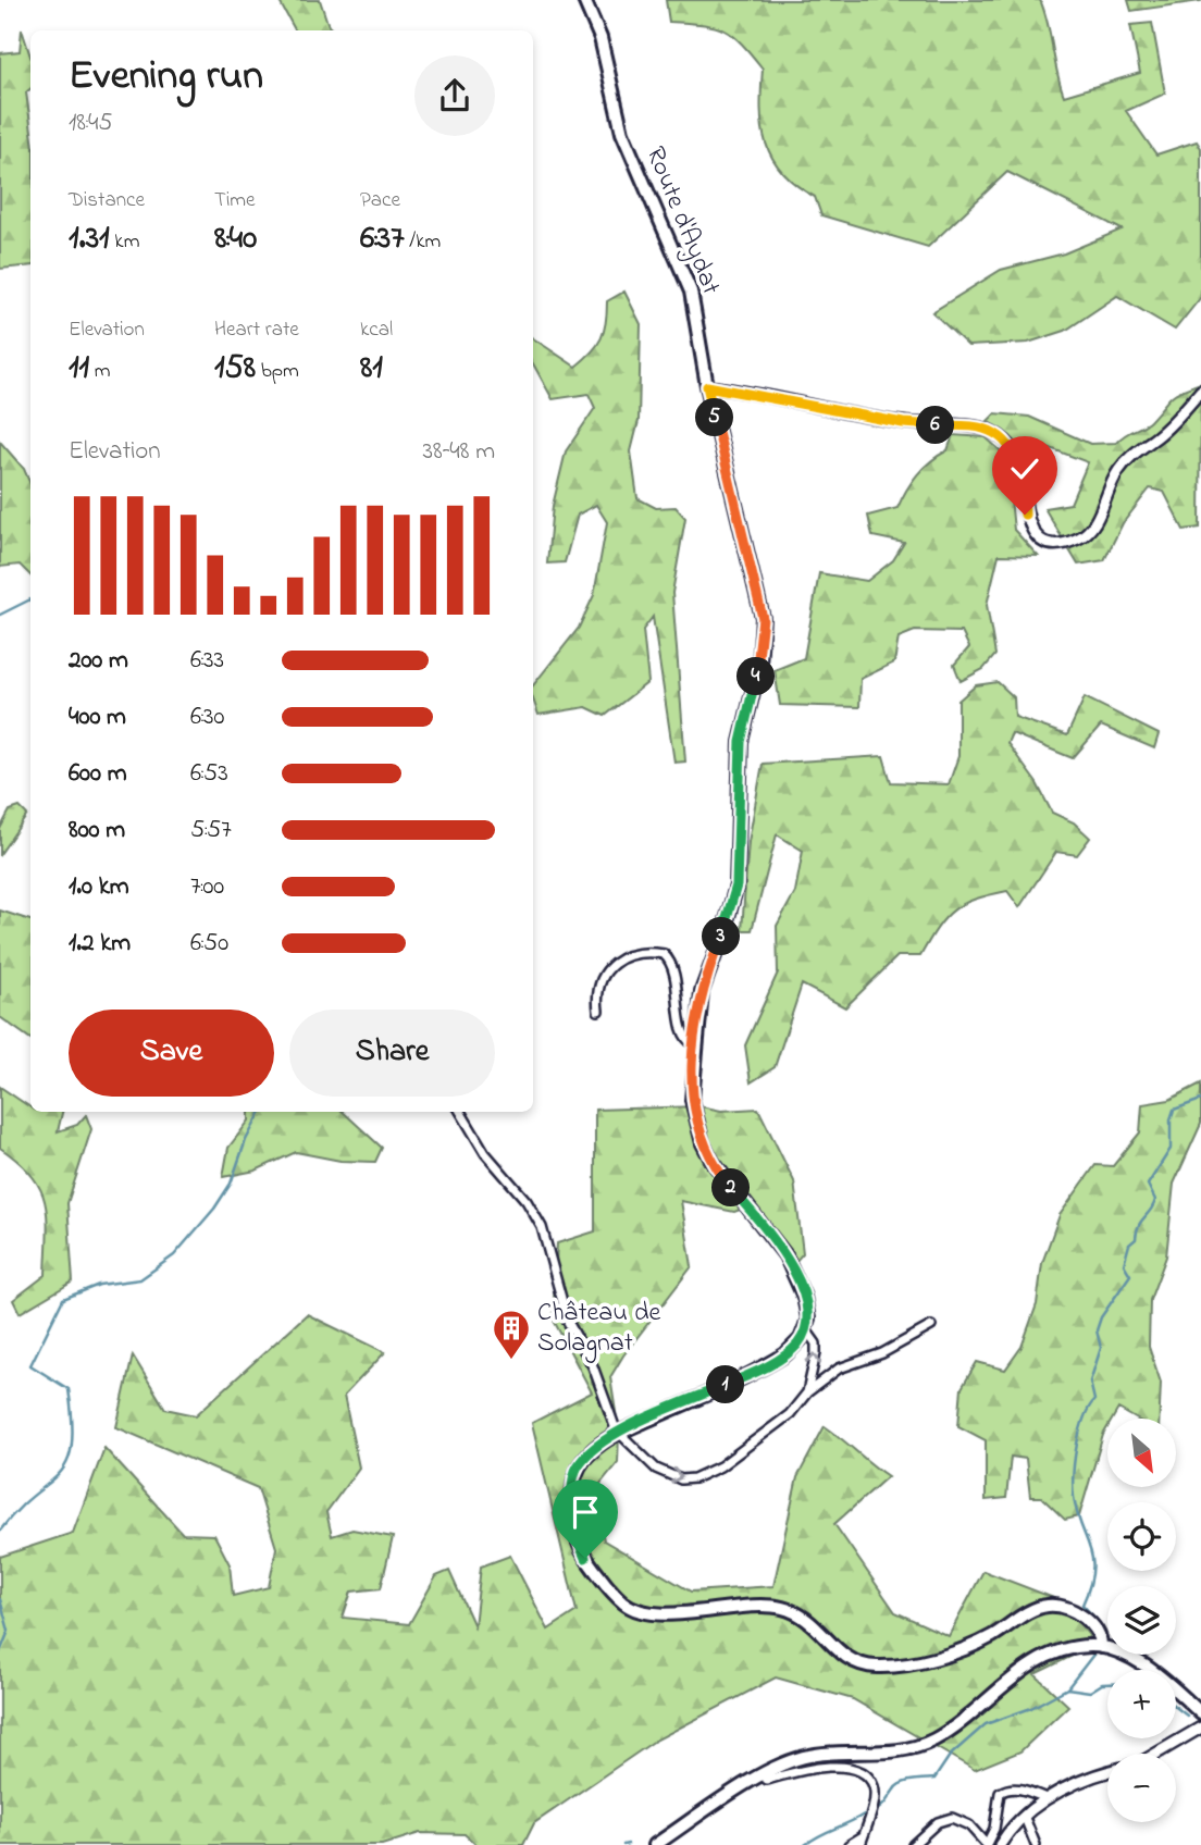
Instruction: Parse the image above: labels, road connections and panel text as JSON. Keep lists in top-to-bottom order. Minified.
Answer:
{"streets":{"main road":["Route d'Aydat"]},"places":{"building":["Château de Solagnat"]},"north":"bottom right","page":{"heading":["Evening run","18:45"],"stats":[["Distance","1.31 km"],["Time","8:40"],["Pace","6:37 /km"],["Elevation","11 m"],["Heart rate","158 bpm"],["kcal","81"]],"pins":["5","6","4","3","2","1"],"chart":["Elevation","38–48 m"],"list":[{"name":"200 m","note":"6:33"},{"name":"400 m","note":"6:30"},{"name":"600 m","note":"6:53"},{"name":"800 m","note":"5:57"},{"name":"1.0 km","note":"7:00"},{"name":"1.2 km","note":"6:50"}],"buttons":["Save","Share"],"map_buttons":["+","−"]}}
